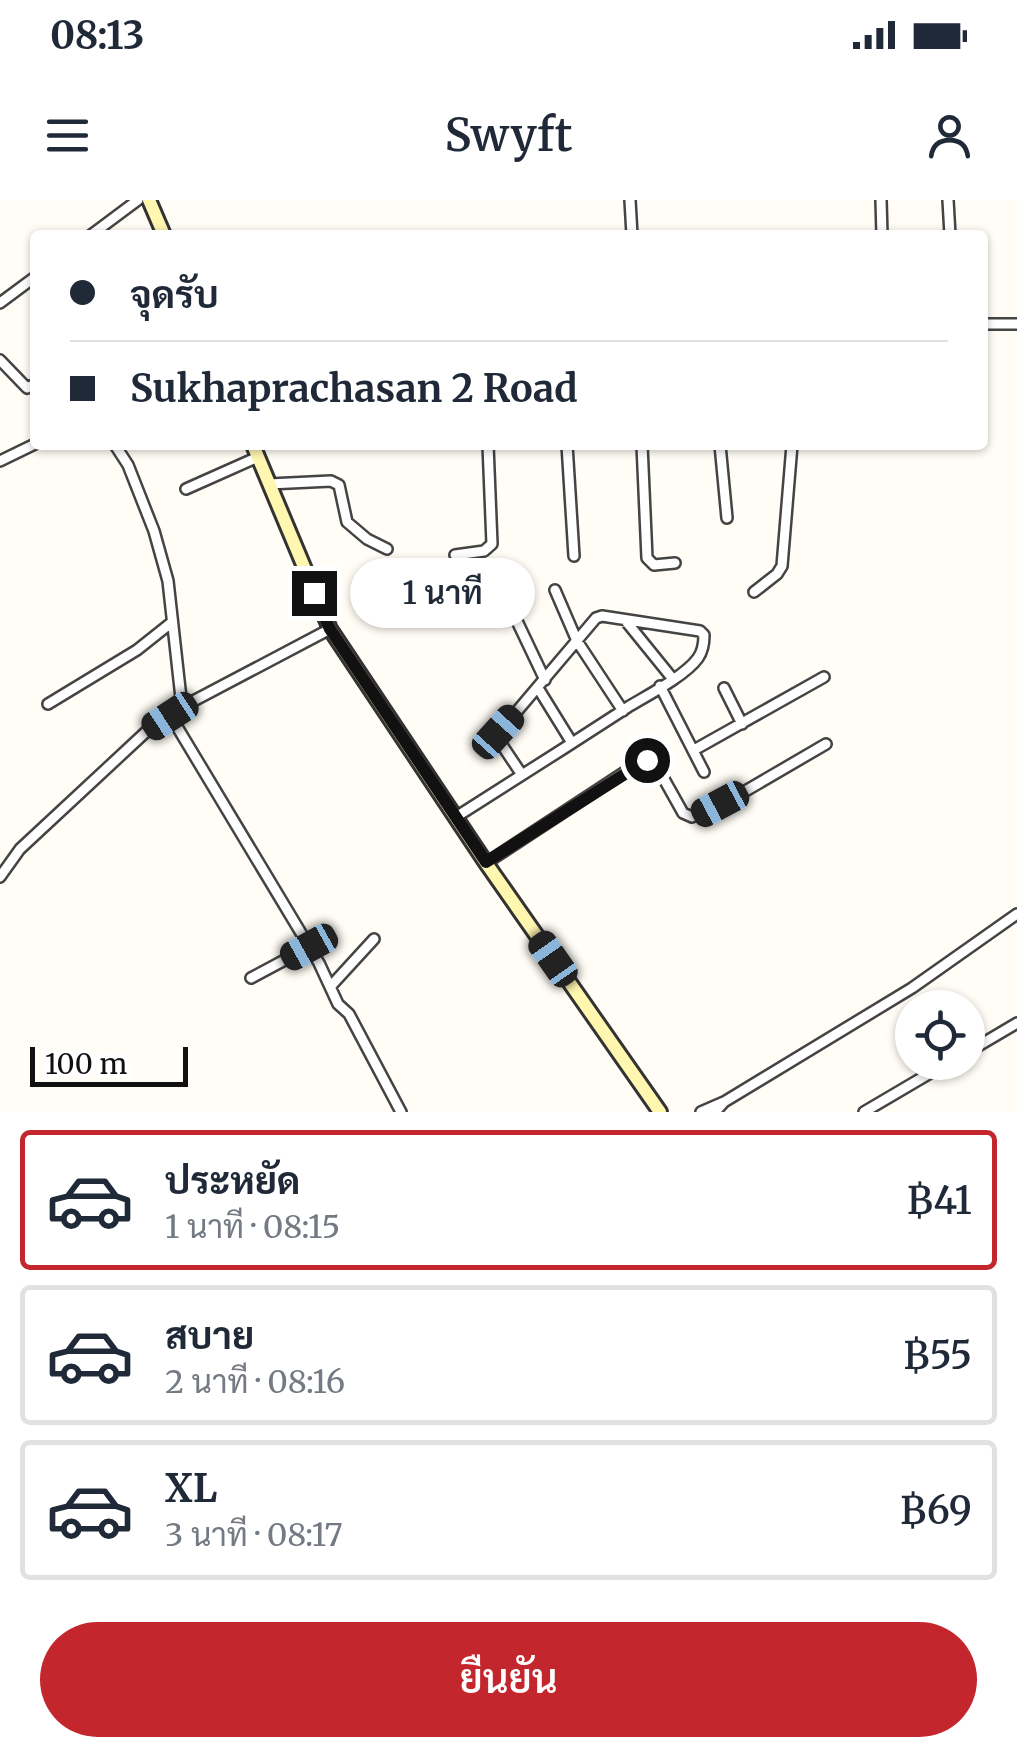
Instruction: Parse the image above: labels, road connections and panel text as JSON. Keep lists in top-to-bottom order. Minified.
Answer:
{"scale_bar":"100 m","page":{"status":"08:13","header":"Swyft","banner":["จุดรับ","Sukhaprachasan 2 Road"],"bubble":"1 นาที","scale":"100 m","list":[{"name":"ประหยัด","note":"1 นาที · 08:15","value":"฿41"},{"name":"สบาย","note":"2 นาที · 08:16","value":"฿55"},{"name":"XL","note":"3 นาที · 08:17","value":"฿69"}],"buttons":"ยืนยัน"}}
